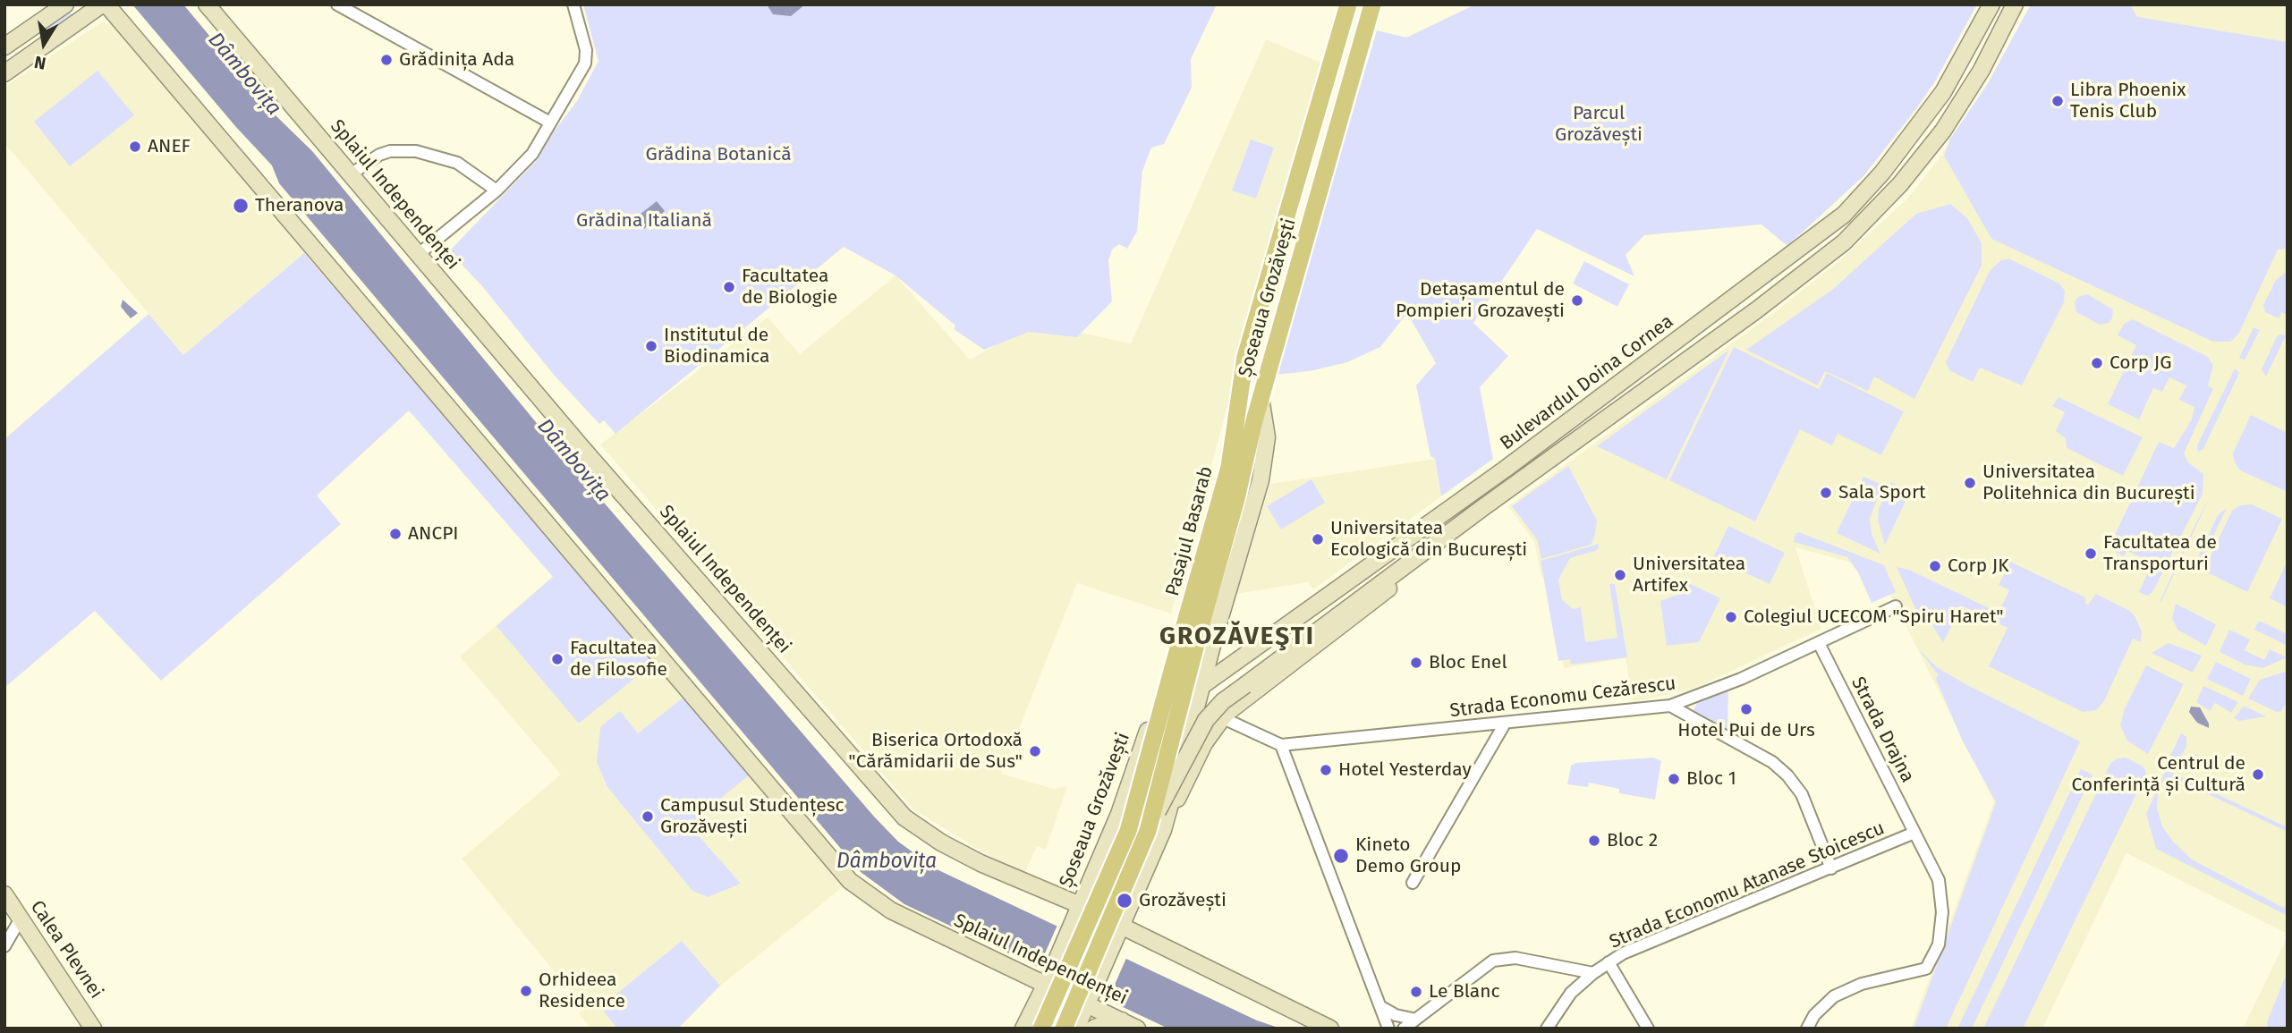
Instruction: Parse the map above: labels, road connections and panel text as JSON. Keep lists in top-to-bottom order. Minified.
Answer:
{"streets":{"main road":["Splaiul Independenței","Șoseaua Grozăvești","Bulevardul Doina Cornea","Pasajul Basarab","Calea Plevnei"],"street":["Strada Economu Cezărescu","Strada Drajna","Strada Economu Atanase Stoicescu"]},"crossings":[["Splaiul Independenței","Șoseaua Grozăvești"],["Șoseaua Grozăvești","Bulevardul Doina Cornea"],["Șoseaua Grozăvești","Pasajul Basarab"],["Bulevardul Doina Cornea","Pasajul Basarab"],["Strada Economu Cezărescu","Strada Drajna"],["Strada Drajna","Strada Economu Atanase Stoicescu"]],"districts":["GROZĂVEŞTI"],"water":["Dâmbovița"],"parks":["Parcul Grozăvești","Grădina Botanică","Grădina Italiană"],"places":["Grădinița Ada","Libra Phoenix Tenis Club","ANEF","Theranova","Facultatea de Biologie","Detașamentul de Pompieri Grozavești","Institutul de Biodinamica","Corp JG","Universitatea Politehnica din București","Sala Sport","ANCPI","Universitatea Ecologică din București","Facultatea de Transporturi","Corp JK","Universitatea Artifex","Colegiul UCECOM \"Spiru Haret\"","Facultatea de Filosofie","Bloc Enel","Hotel Pui de Urs","Biserica Ortodoxă \"Cărămidarii de Sus\"","Hotel Yesterday","Centrul de Conferință și Cultură","Bloc 1","Campusul Studențesc Grozăvești","Bloc 2","Kineto Demo Group","Grozăvești","Orhideea Residence","Le Blanc"],"north":"bottom"}
